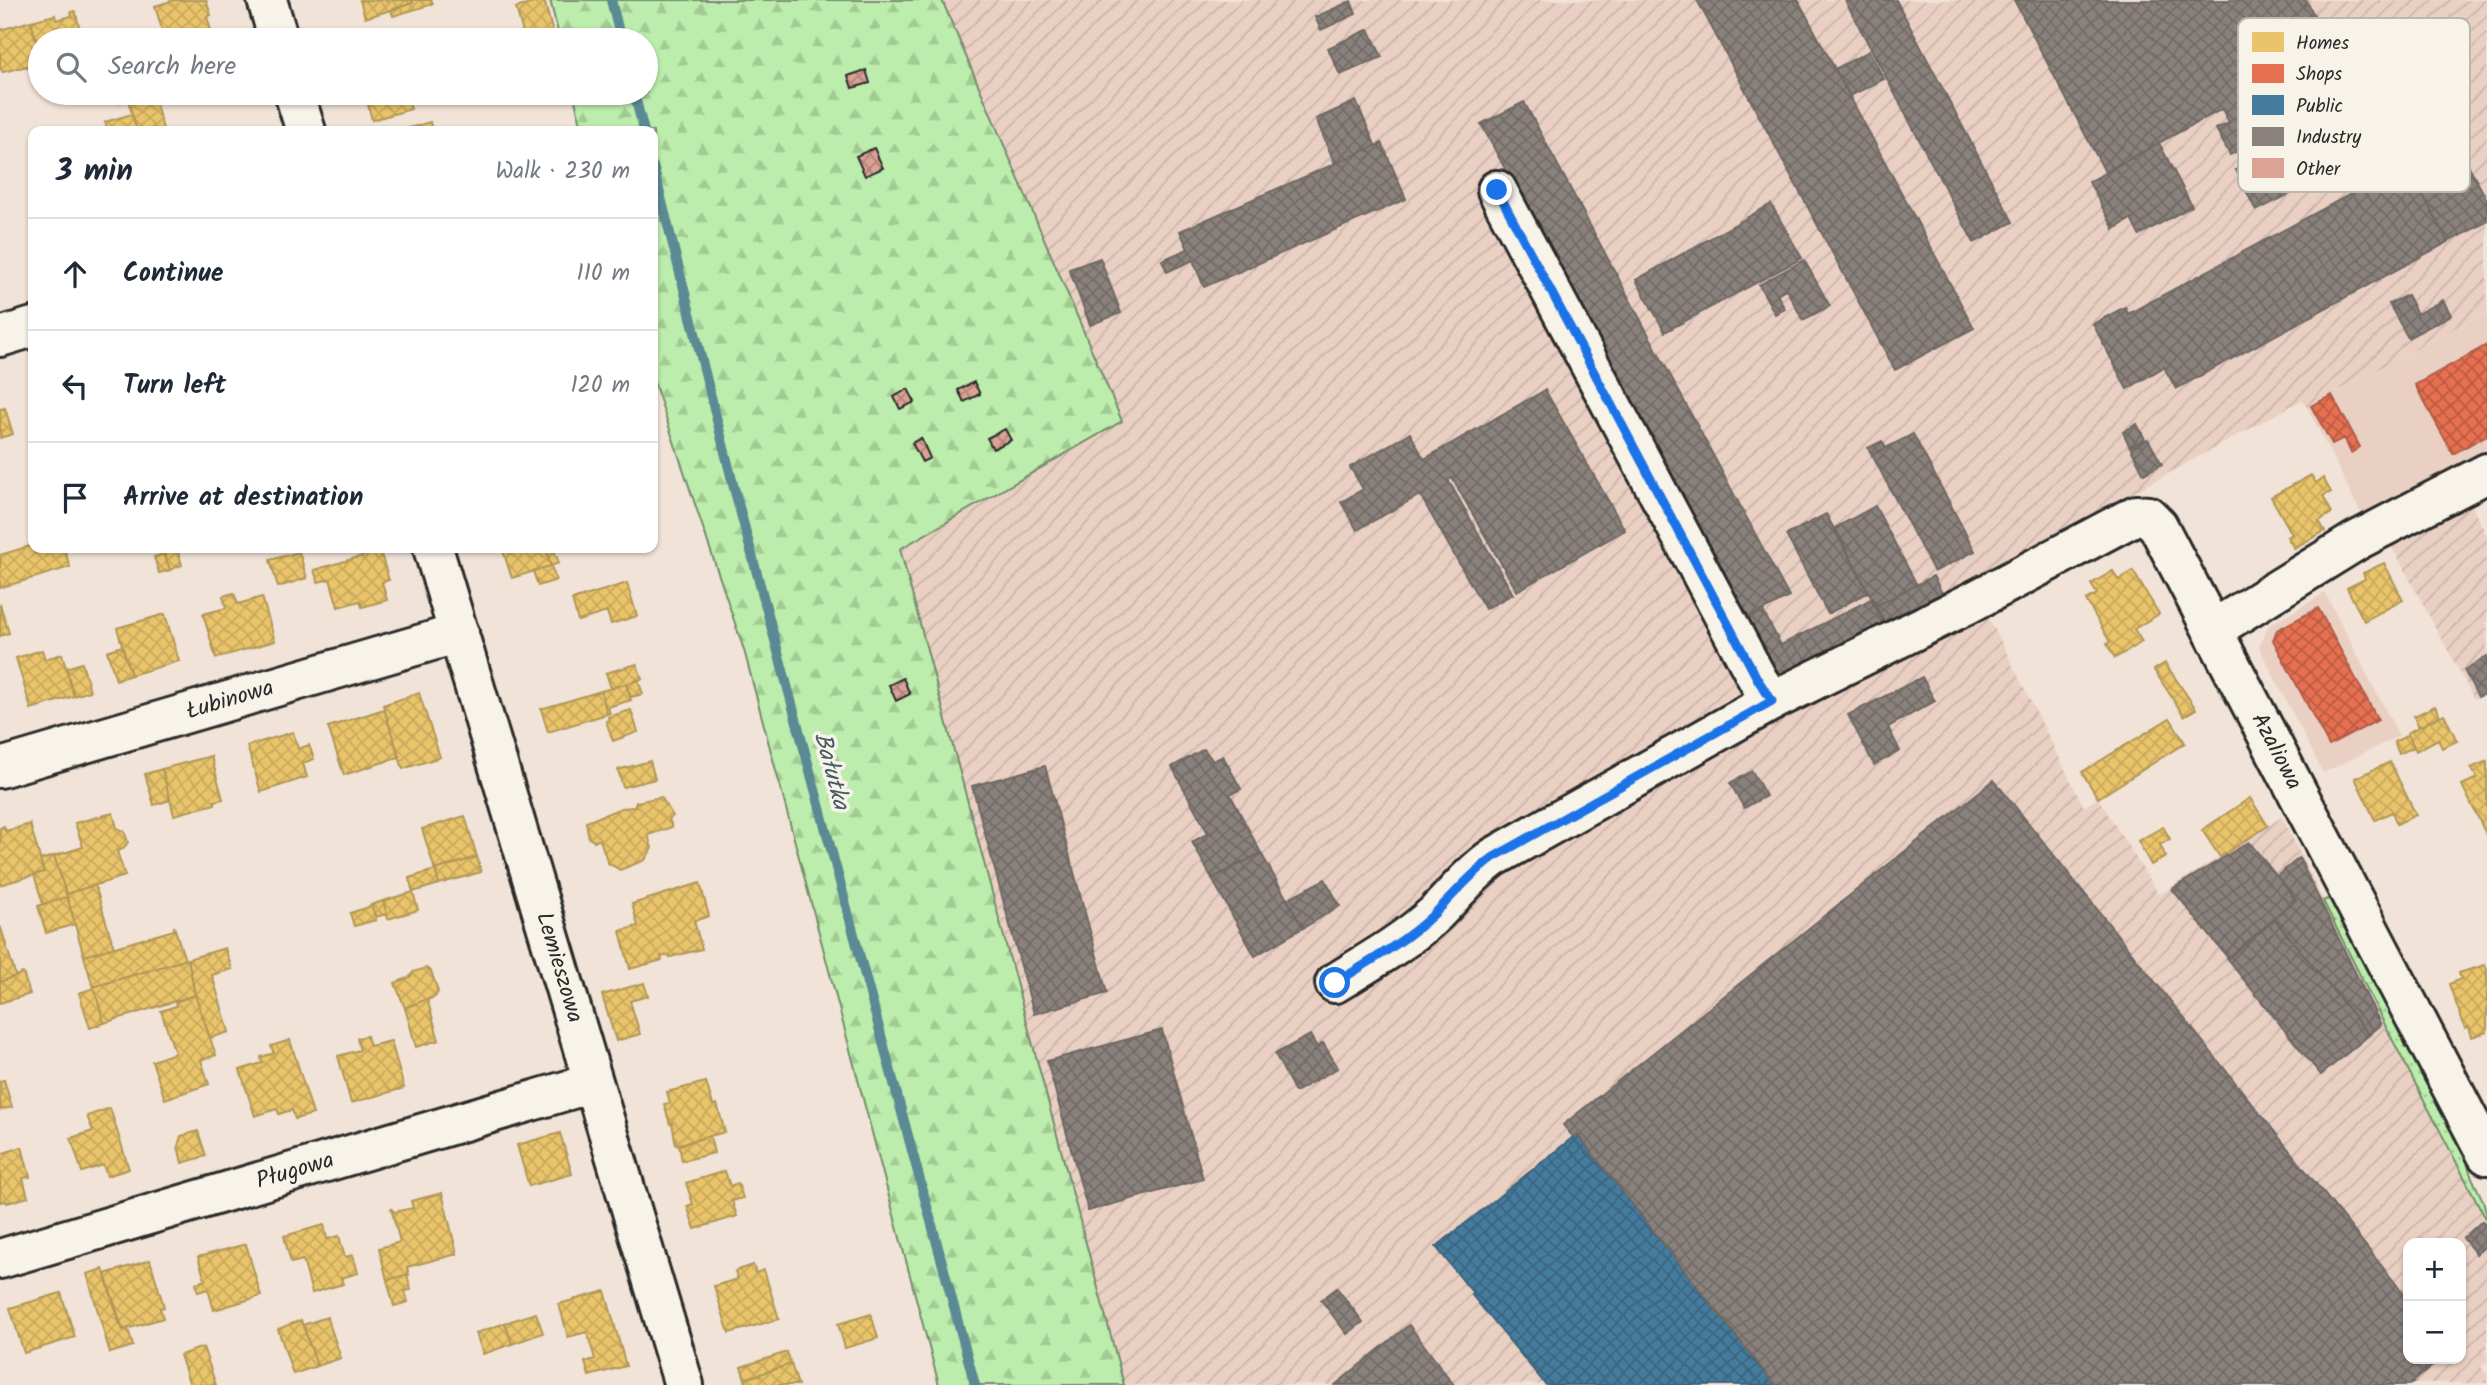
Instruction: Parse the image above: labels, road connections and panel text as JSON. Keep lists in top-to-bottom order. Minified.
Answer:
{"streets":{"street":["Łubinowa","Azaliowa","Lemieszowa","Pługowa"]},"crossings":[["Łubinowa","Lemieszowa"],["Lemieszowa","Pługowa"]],"water":["Bałutka"],"legend":["Homes","Shops","Public","Industry","Other"],"page":{"search":"Search here","heading":["3 min","Walk · 230 m"],"list":[["Continue","110 m"],["Turn left","120 m"],"Arrive at destination"],"map_buttons":["+","−"]}}
